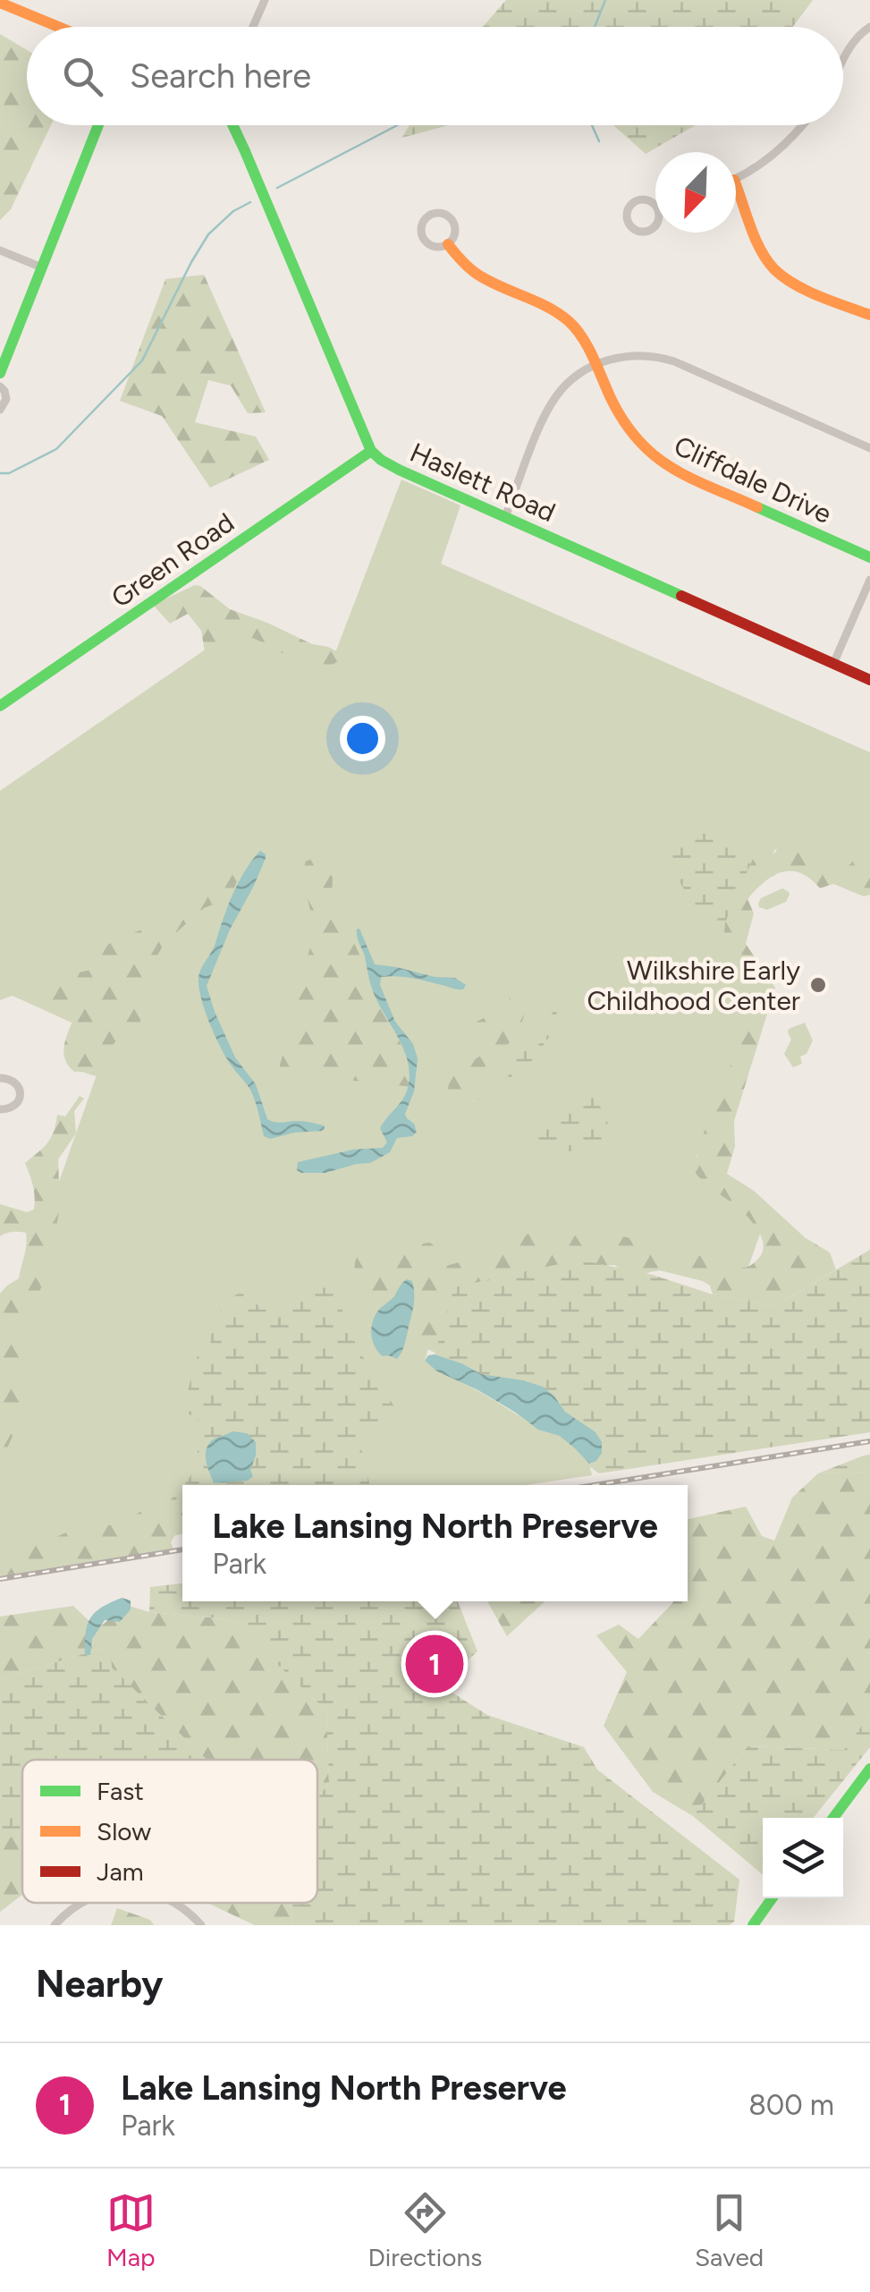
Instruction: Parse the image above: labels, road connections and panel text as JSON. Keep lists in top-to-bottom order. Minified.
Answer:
{"streets":{"street":["Cliffdale Drive","Haslett Road","Green Road"]},"crossings":[["Haslett Road","Green Road"]],"places":["Wilkshire Early Childhood Center"],"legend":["Fast","Slow","Jam"],"north":"bottom left","page":{"search":"Search here","popup":["Lake Lansing North Preserve","Park"],"pins":"1","heading":"Nearby","list":[{"mark":"1","name":"Lake Lansing North Preserve","note":"Park","value":"800 m"}],"nav":["Map","Directions","Saved"]}}
